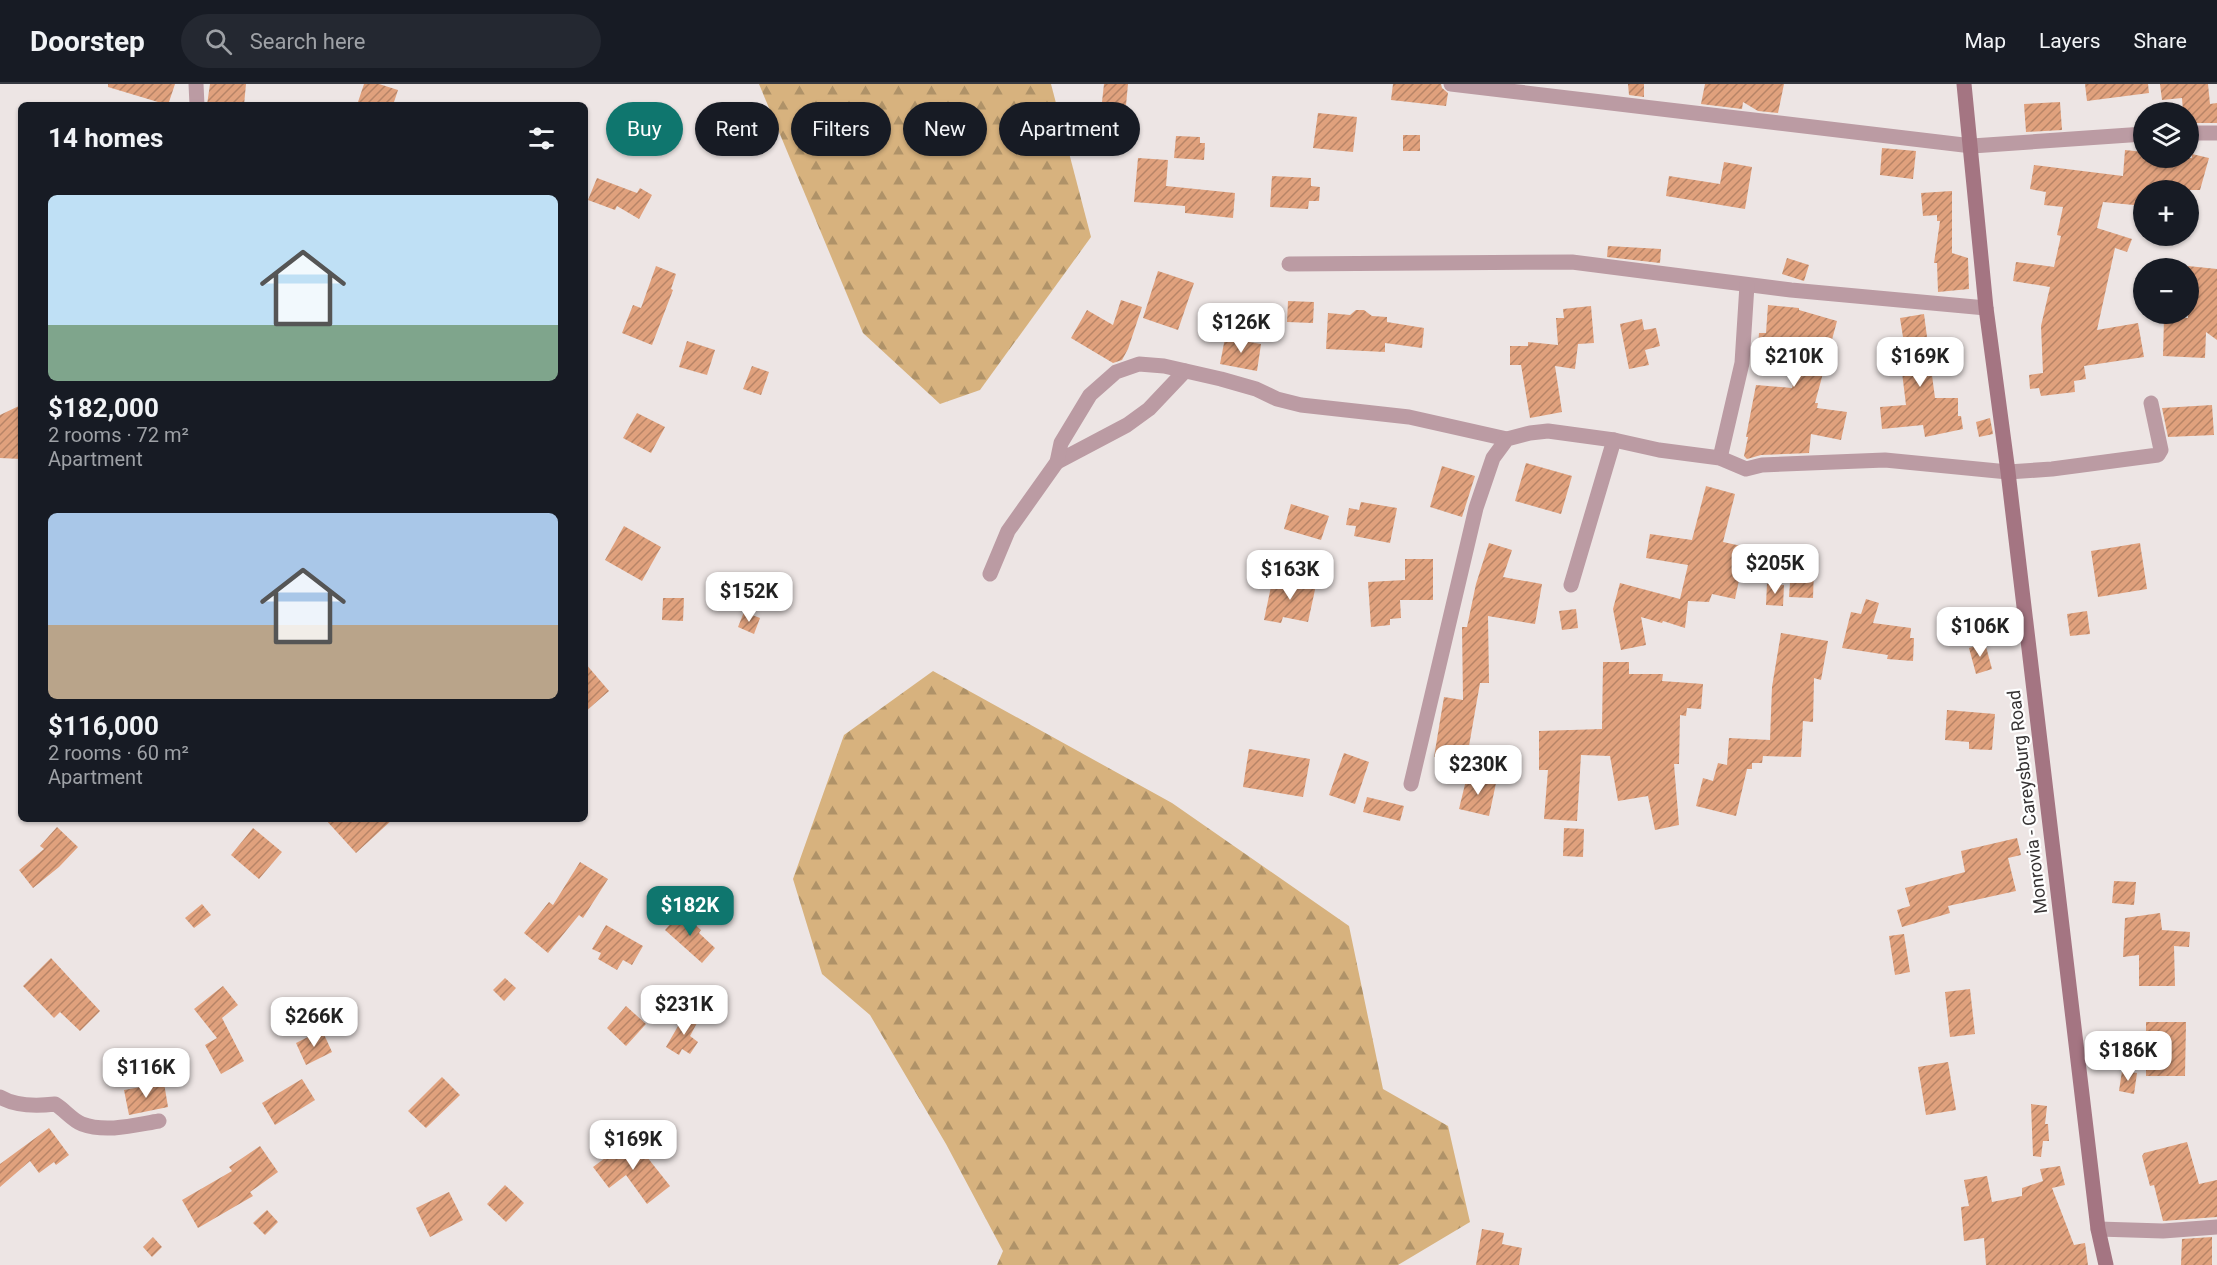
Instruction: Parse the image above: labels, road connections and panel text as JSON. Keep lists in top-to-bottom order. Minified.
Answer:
{"streets":{"main road":["Monrovia - Careysburg Road"]},"page":{"header":"Doorstep","search":"Search here","nav":["Map","Layers","Share"],"map_buttons":["+","−"],"chip":["Buy","Rent","Filters","New","Apartment"],"heading":"14 homes","list":[{"name":"$182,000","note":"2 rooms · 72 m² · Apartment"},{"name":"$116,000","note":"2 rooms · 60 m² · Apartment"}],"price":["$126K","$210K","$169K","$205K","$163K","$152K","$106K","$230K","$182K","$231K","$266K","$186K","$116K","$169K"]}}
